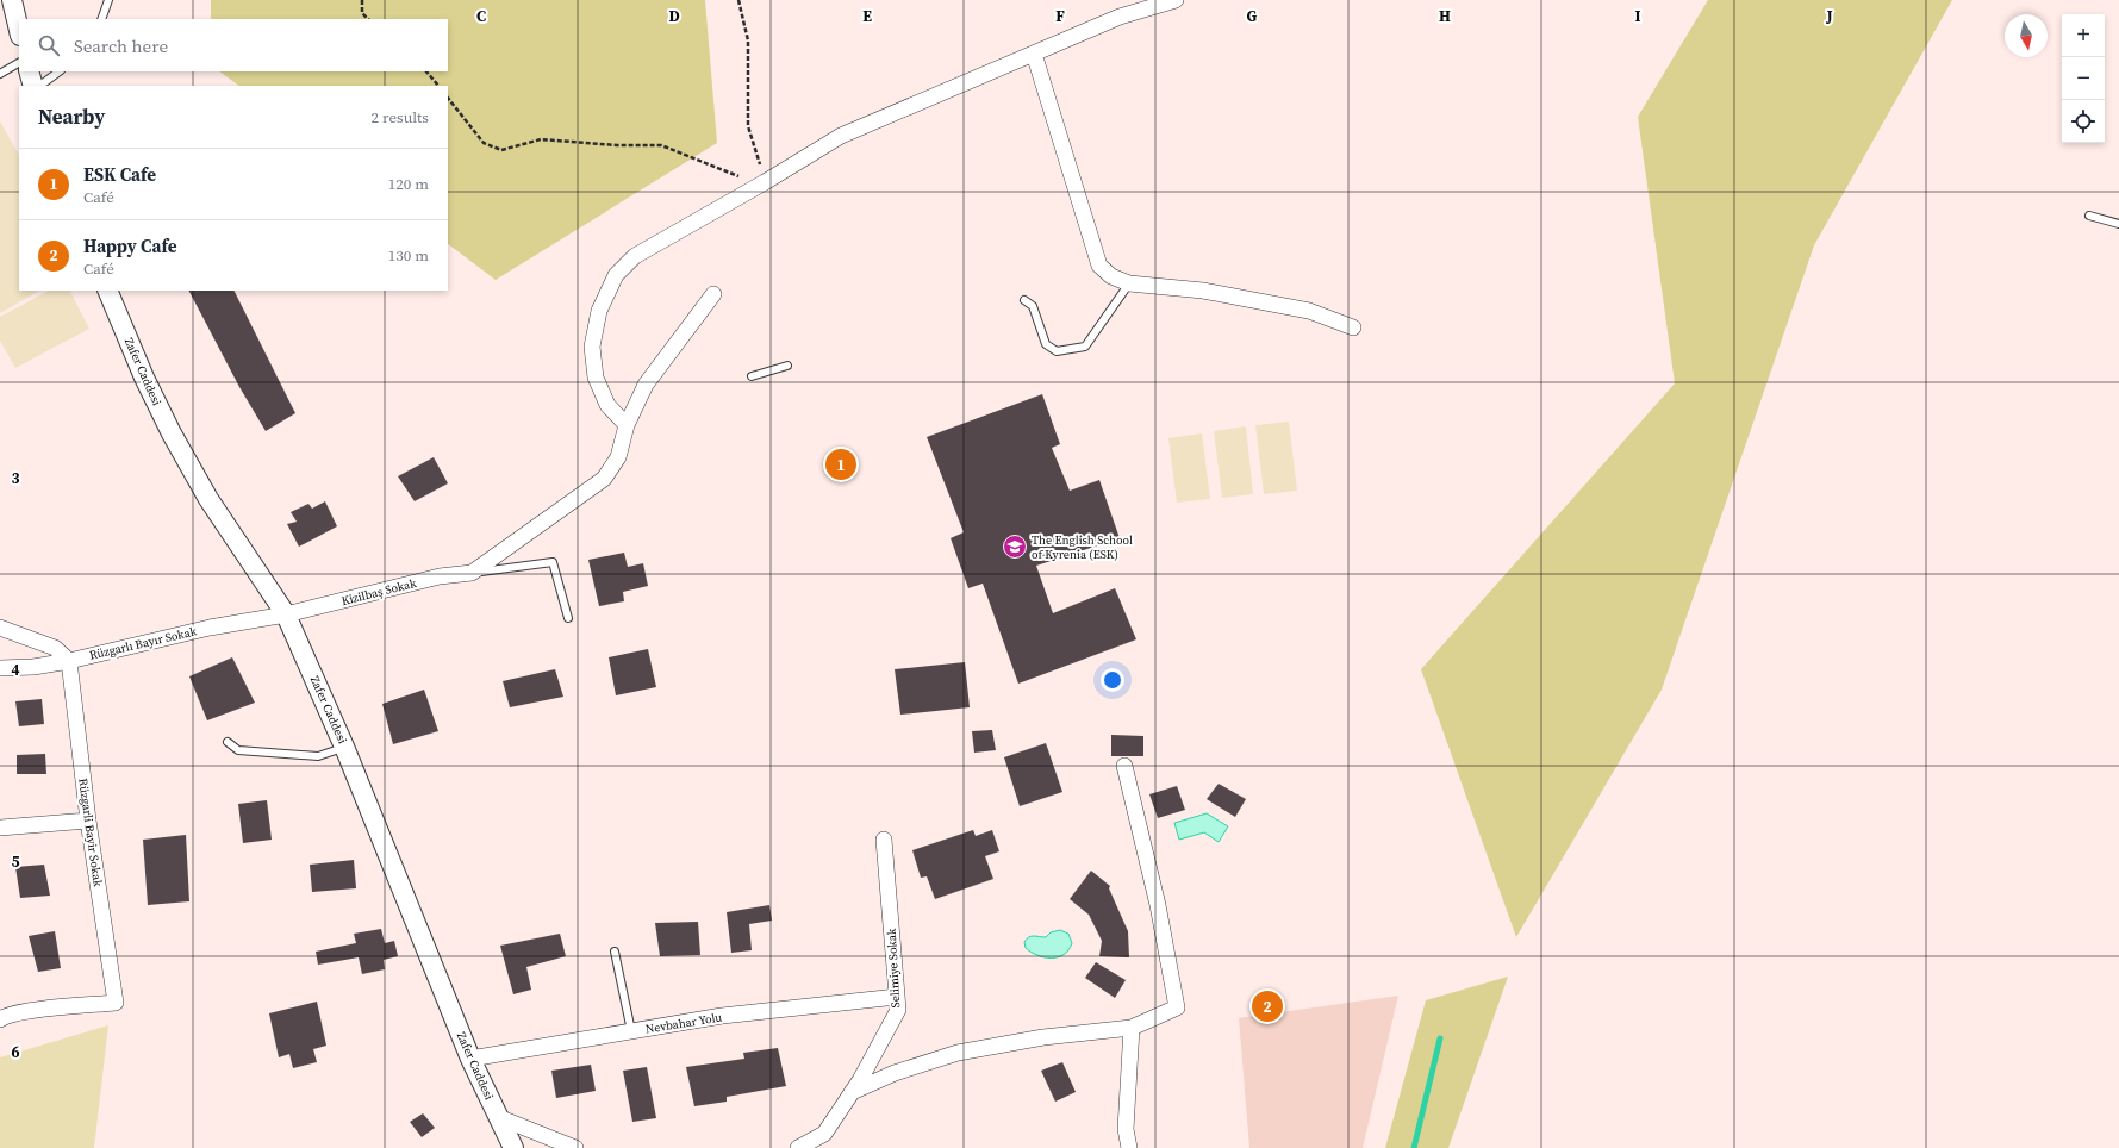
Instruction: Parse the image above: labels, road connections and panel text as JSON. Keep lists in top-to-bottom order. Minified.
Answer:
{"streets":{"street":["Zafer Caddesi","Kizilbaş Sokak","Rüzgarlı Bayır Sokak","Rüzgarli Bayir Sokak","Selimiye Sokak","Nevbahar Yolu"]},"crossings":[["Zafer Caddesi","Kizilbaş Sokak"],["Zafer Caddesi","Rüzgarlı Bayır Sokak"],["Zafer Caddesi","Nevbahar Yolu"],["Kizilbaş Sokak","Rüzgarlı Bayır Sokak"],["Rüzgarlı Bayır Sokak","Rüzgarli Bayir Sokak"],["Selimiye Sokak","Nevbahar Yolu"]],"places":{"school or university":["The English School of Kyrenia (ESK)"]},"north":"bottom","page":{"map_buttons":["+","−"],"search":"Search here","heading":["Nearby","2 results"],"list":[{"mark":"1","name":"ESK Cafe","note":"Café","value":"120 m"},{"mark":"2","name":"Happy Cafe","note":"Café","value":"130 m"}],"pins":["1","2"]},"grid":{"columns":["C","D","E","F","G","H","I","J"],"rows":["3","4","5","6"]}}
